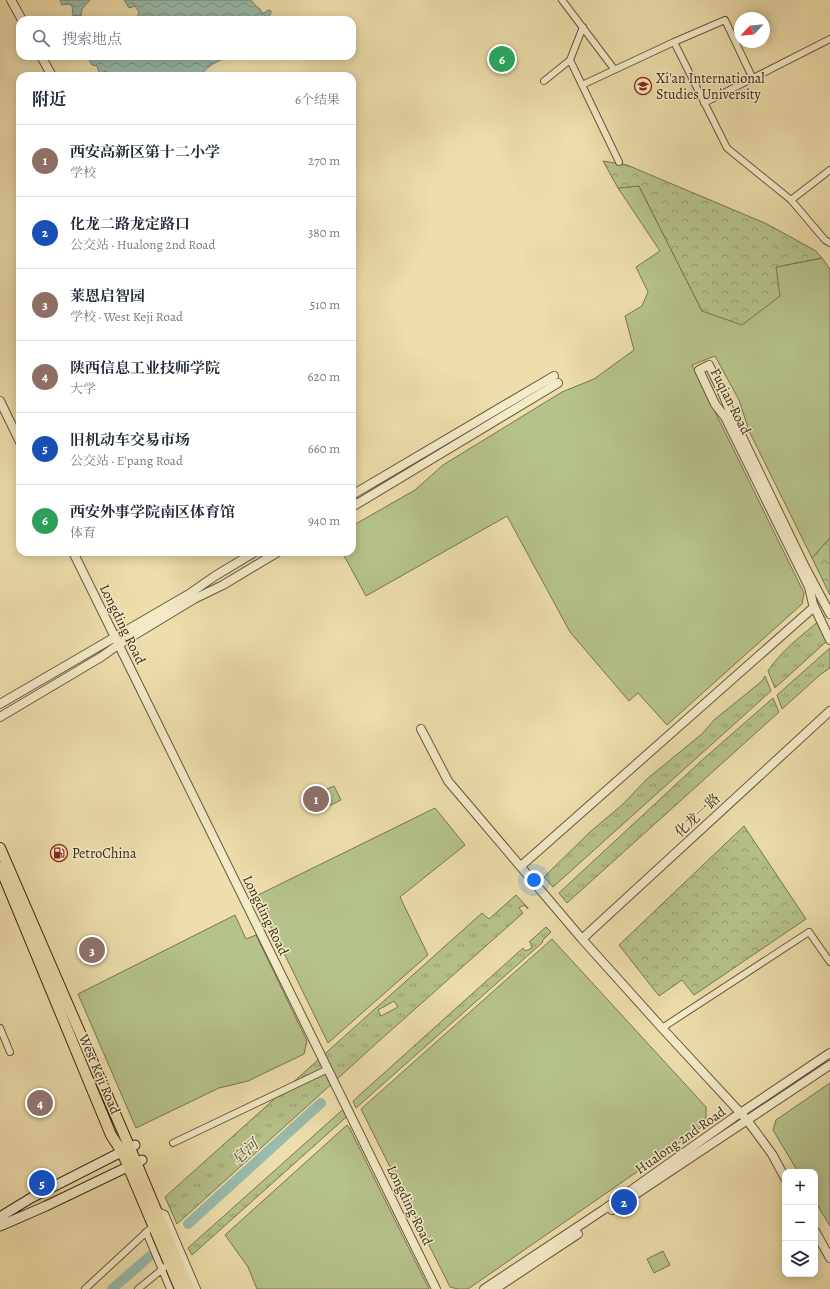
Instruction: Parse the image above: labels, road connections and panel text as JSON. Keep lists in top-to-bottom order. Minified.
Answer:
{"streets":{"main road":["West Keji Road"],"street":["Fuqian Road","Longding Road","化龙一路","Hualong 2nd Road"]},"water":["皂河"],"places":{"school or university":["Xi'an International Studies University"],"fuel station":["PetroChina"]},"north":"bottom left","page":{"search":"搜索地点","pins":["6","1","3","4","5","2"],"heading":["附近","6个结果"],"list":[{"mark":"1","name":"西安高新区第十二小学","note":"学校","value":"270 m"},{"mark":"2","name":"化龙二路龙定路口","note":"公交站 · Hualong 2nd Road","value":"380 m"},{"mark":"3","name":"莱恩启智园","note":"学校 · West Keji Road","value":"510 m"},{"mark":"4","name":"陕西信息工业技师学院","note":"大学","value":"620 m"},{"mark":"5","name":"旧机动车交易市场","note":"公交站 · E'pang Road","value":"660 m"},{"mark":"6","name":"西安外事学院南区体育馆","note":"体育","value":"940 m"}],"map_buttons":["+","−"]}}
